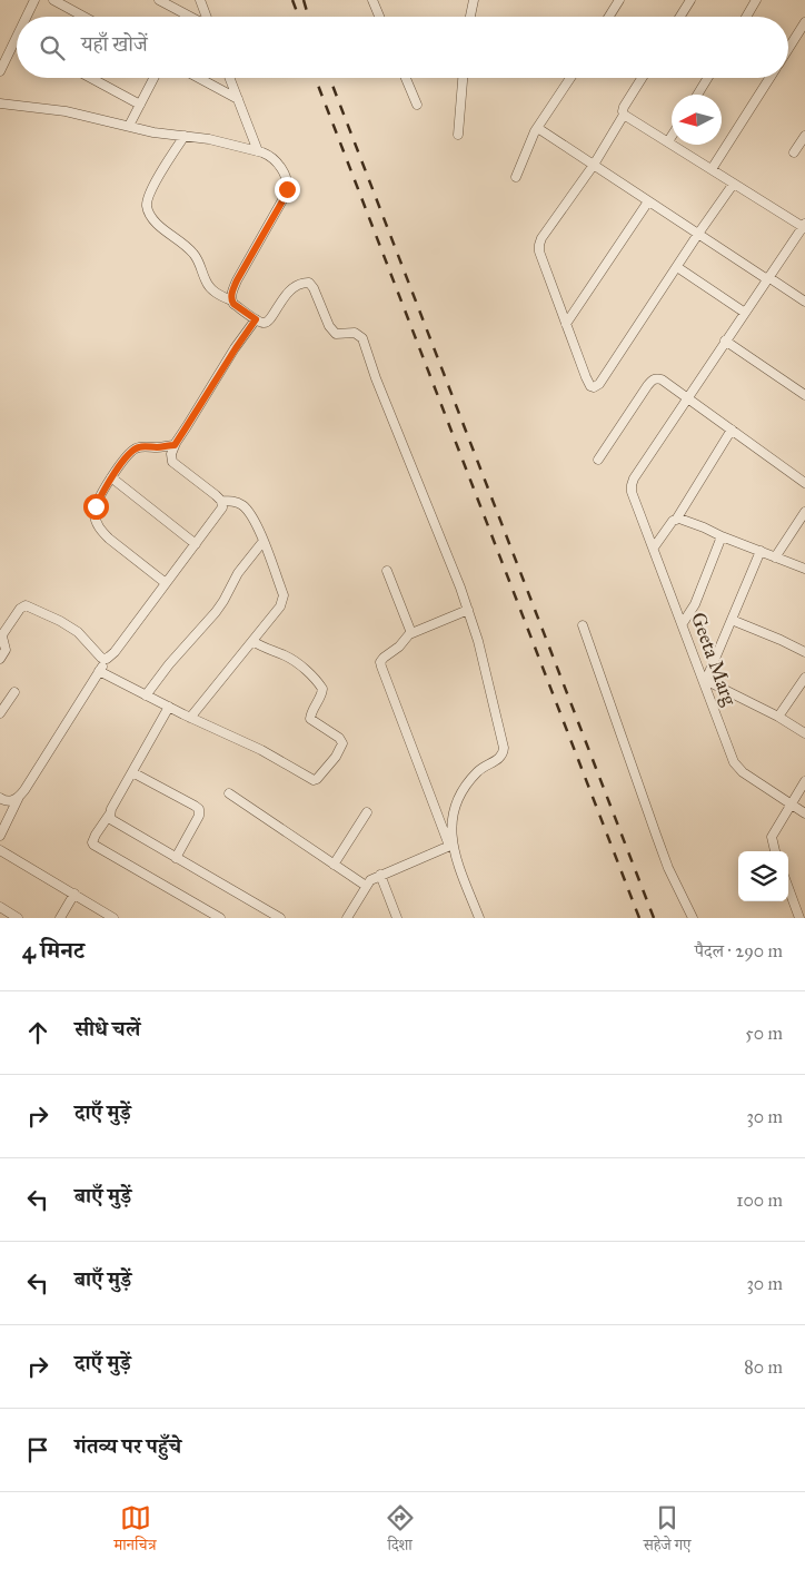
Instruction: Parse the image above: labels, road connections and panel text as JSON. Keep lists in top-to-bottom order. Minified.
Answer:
{"streets":{"street":["Geeta Marg"]},"north":"left","page":{"search":"यहाँ खोजें","heading":["4 मिनट","पैदल · 290 m"],"list":[["सीधे चलें","50 m"],["दाएँ मुड़ें","30 m"],["बाएँ मुड़ें","100 m"],["बाएँ मुड़ें","30 m"],["दाएँ मुड़ें","80 m"],"गंतव्य पर पहुँचे"],"nav":["मानचित्र","दिशा","सहेजे गए"]}}
